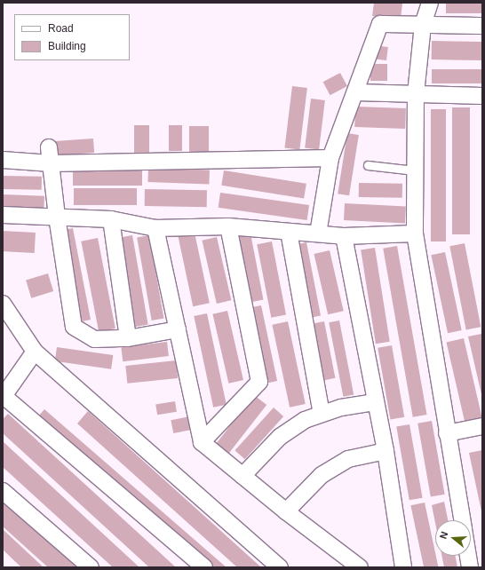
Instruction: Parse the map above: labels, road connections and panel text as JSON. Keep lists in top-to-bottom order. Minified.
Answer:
{"legend":["Road","Building"],"north":"left"}
